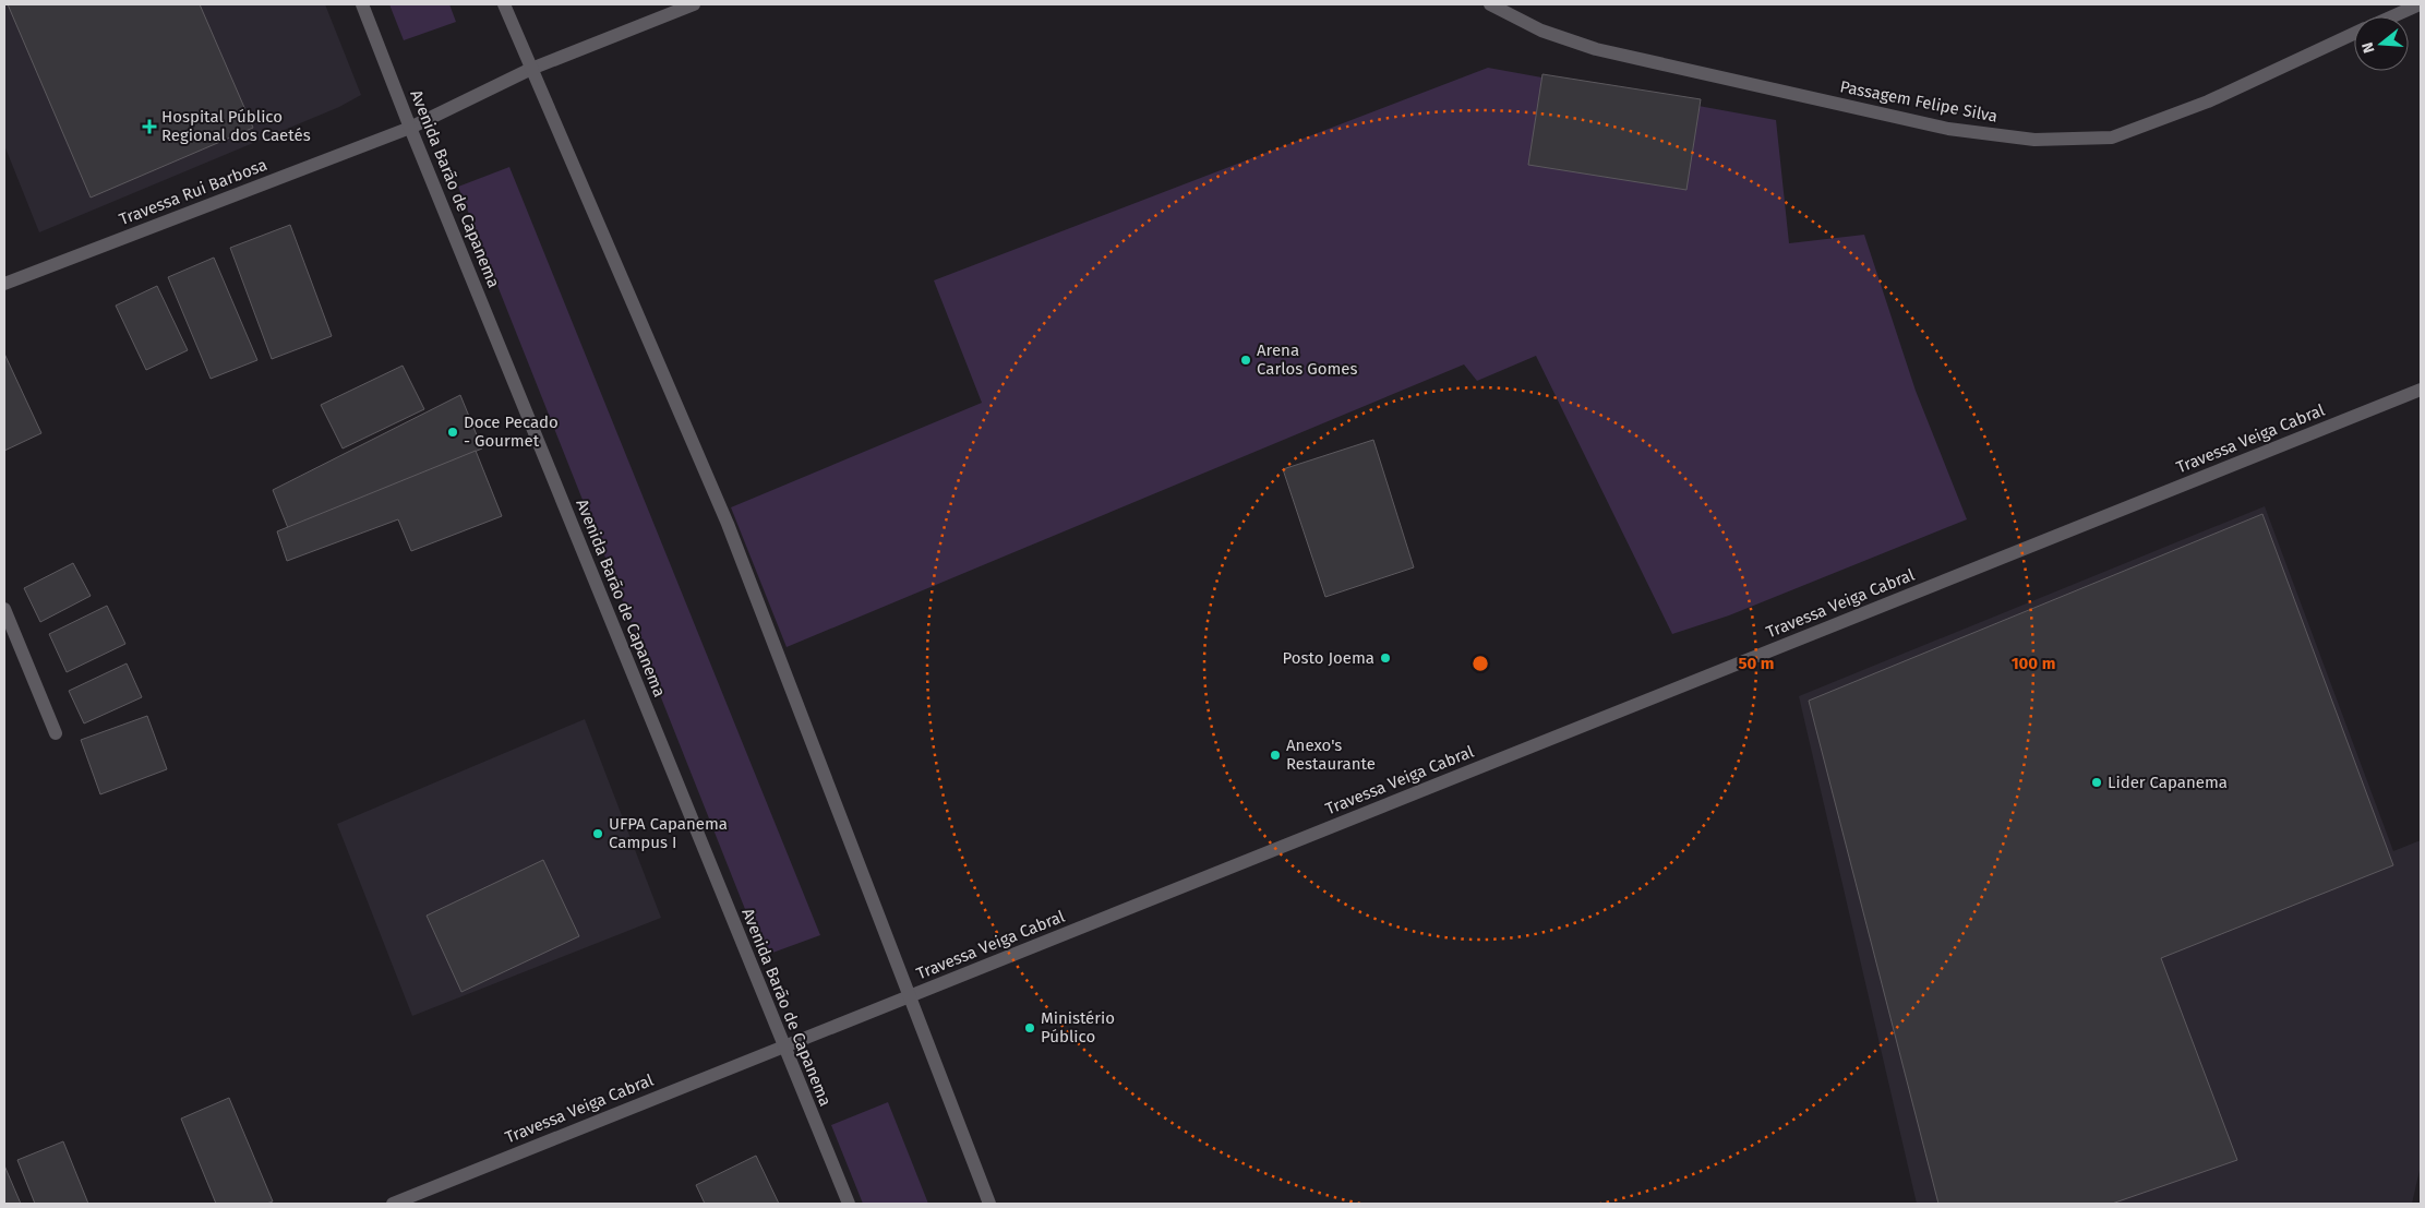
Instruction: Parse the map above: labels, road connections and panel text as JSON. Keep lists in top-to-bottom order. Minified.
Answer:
{"streets":{"street":["Passagem Felipe Silva","Avenida Barão de Capanema","Travessa Rui Barbosa","Travessa Veiga Cabral"]},"crossings":[["Avenida Barão de Capanema","Travessa Rui Barbosa"],["Avenida Barão de Capanema","Travessa Veiga Cabral"]],"places":{"health":["Hospital Público Regional dos Caetés"],"other":["Arena Carlos Gomes","Doce Pecado - Gourmet","Posto Joema","Anexo's Restaurante","Lider Capanema","UFPA Capanema Campus I","Ministério Público"]},"north":"left","rings":["50 m","100 m"]}
